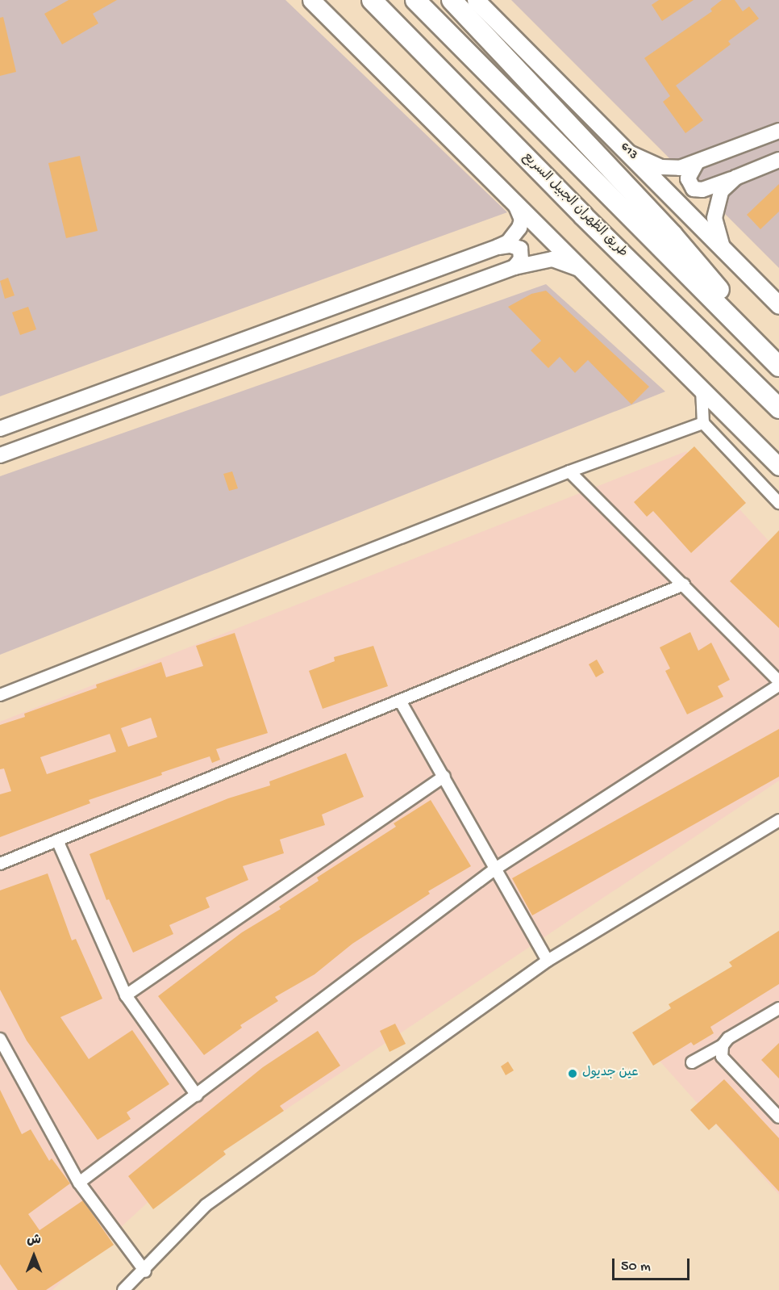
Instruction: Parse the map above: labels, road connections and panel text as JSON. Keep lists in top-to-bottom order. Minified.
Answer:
{"streets":{"highway":["طريق الظهران الجبيل السريع"],"main road":["613"]},"places":["عين جديول"],"scale_bar":"50 m","north":"top"}
